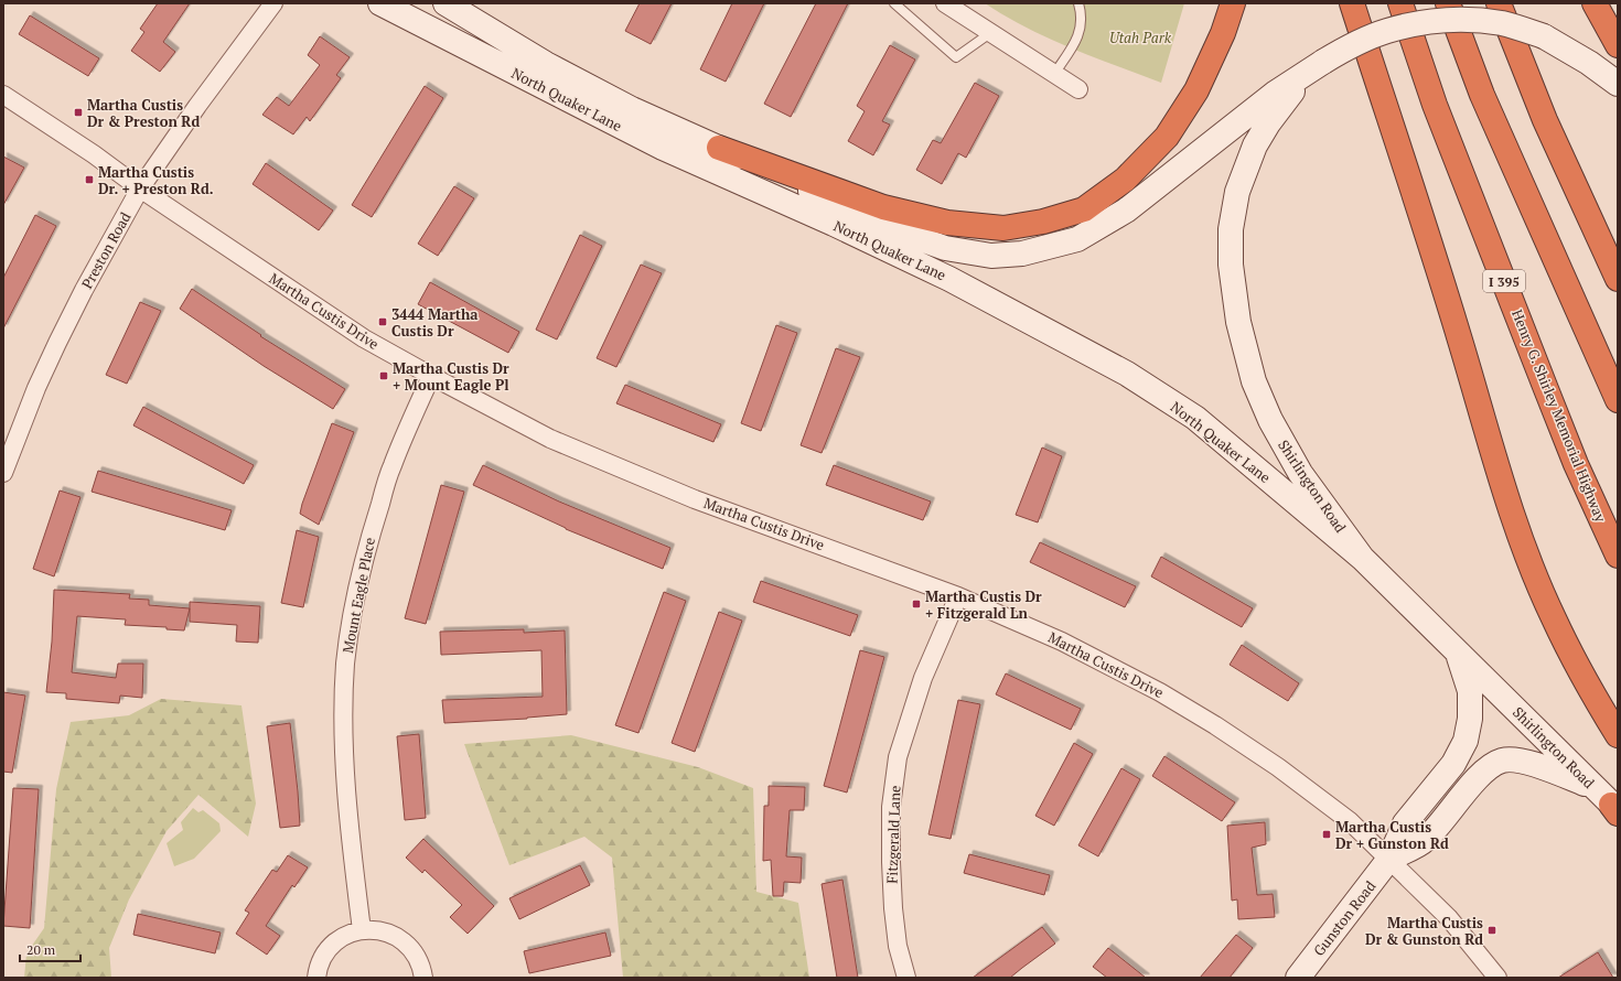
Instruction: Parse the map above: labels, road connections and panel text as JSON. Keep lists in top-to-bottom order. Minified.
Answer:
{"streets":{"highway":["I 395","Henry G. Shirley Memorial Highway"],"main road":["North Quaker Lane","Shirlington Road","Gunston Road"],"street":["Preston Road","Martha Custis Drive","Mount Eagle Place","Fitzgerald Lane"]},"crossings":[["North Quaker Lane","Shirlington Road"],["Preston Road","Martha Custis Drive"],["Martha Custis Drive","Mount Eagle Place"],["Martha Custis Drive","Fitzgerald Lane"],["Martha Custis Drive","Gunston Road"],["Shirlington Road","Gunston Road"]],"parks":["Utah Park"],"places":{"transit":["Martha Custis Dr & Preston Rd","Martha Custis Dr. + Preston Rd.","3444 Martha Custis Dr","Martha Custis Dr + Mount Eagle Pl","Martha Custis Dr + Fitzgerald Ln","Martha Custis Dr + Gunston Rd","Martha Custis Dr & Gunston Rd"]},"scale_bar":"20 m"}
